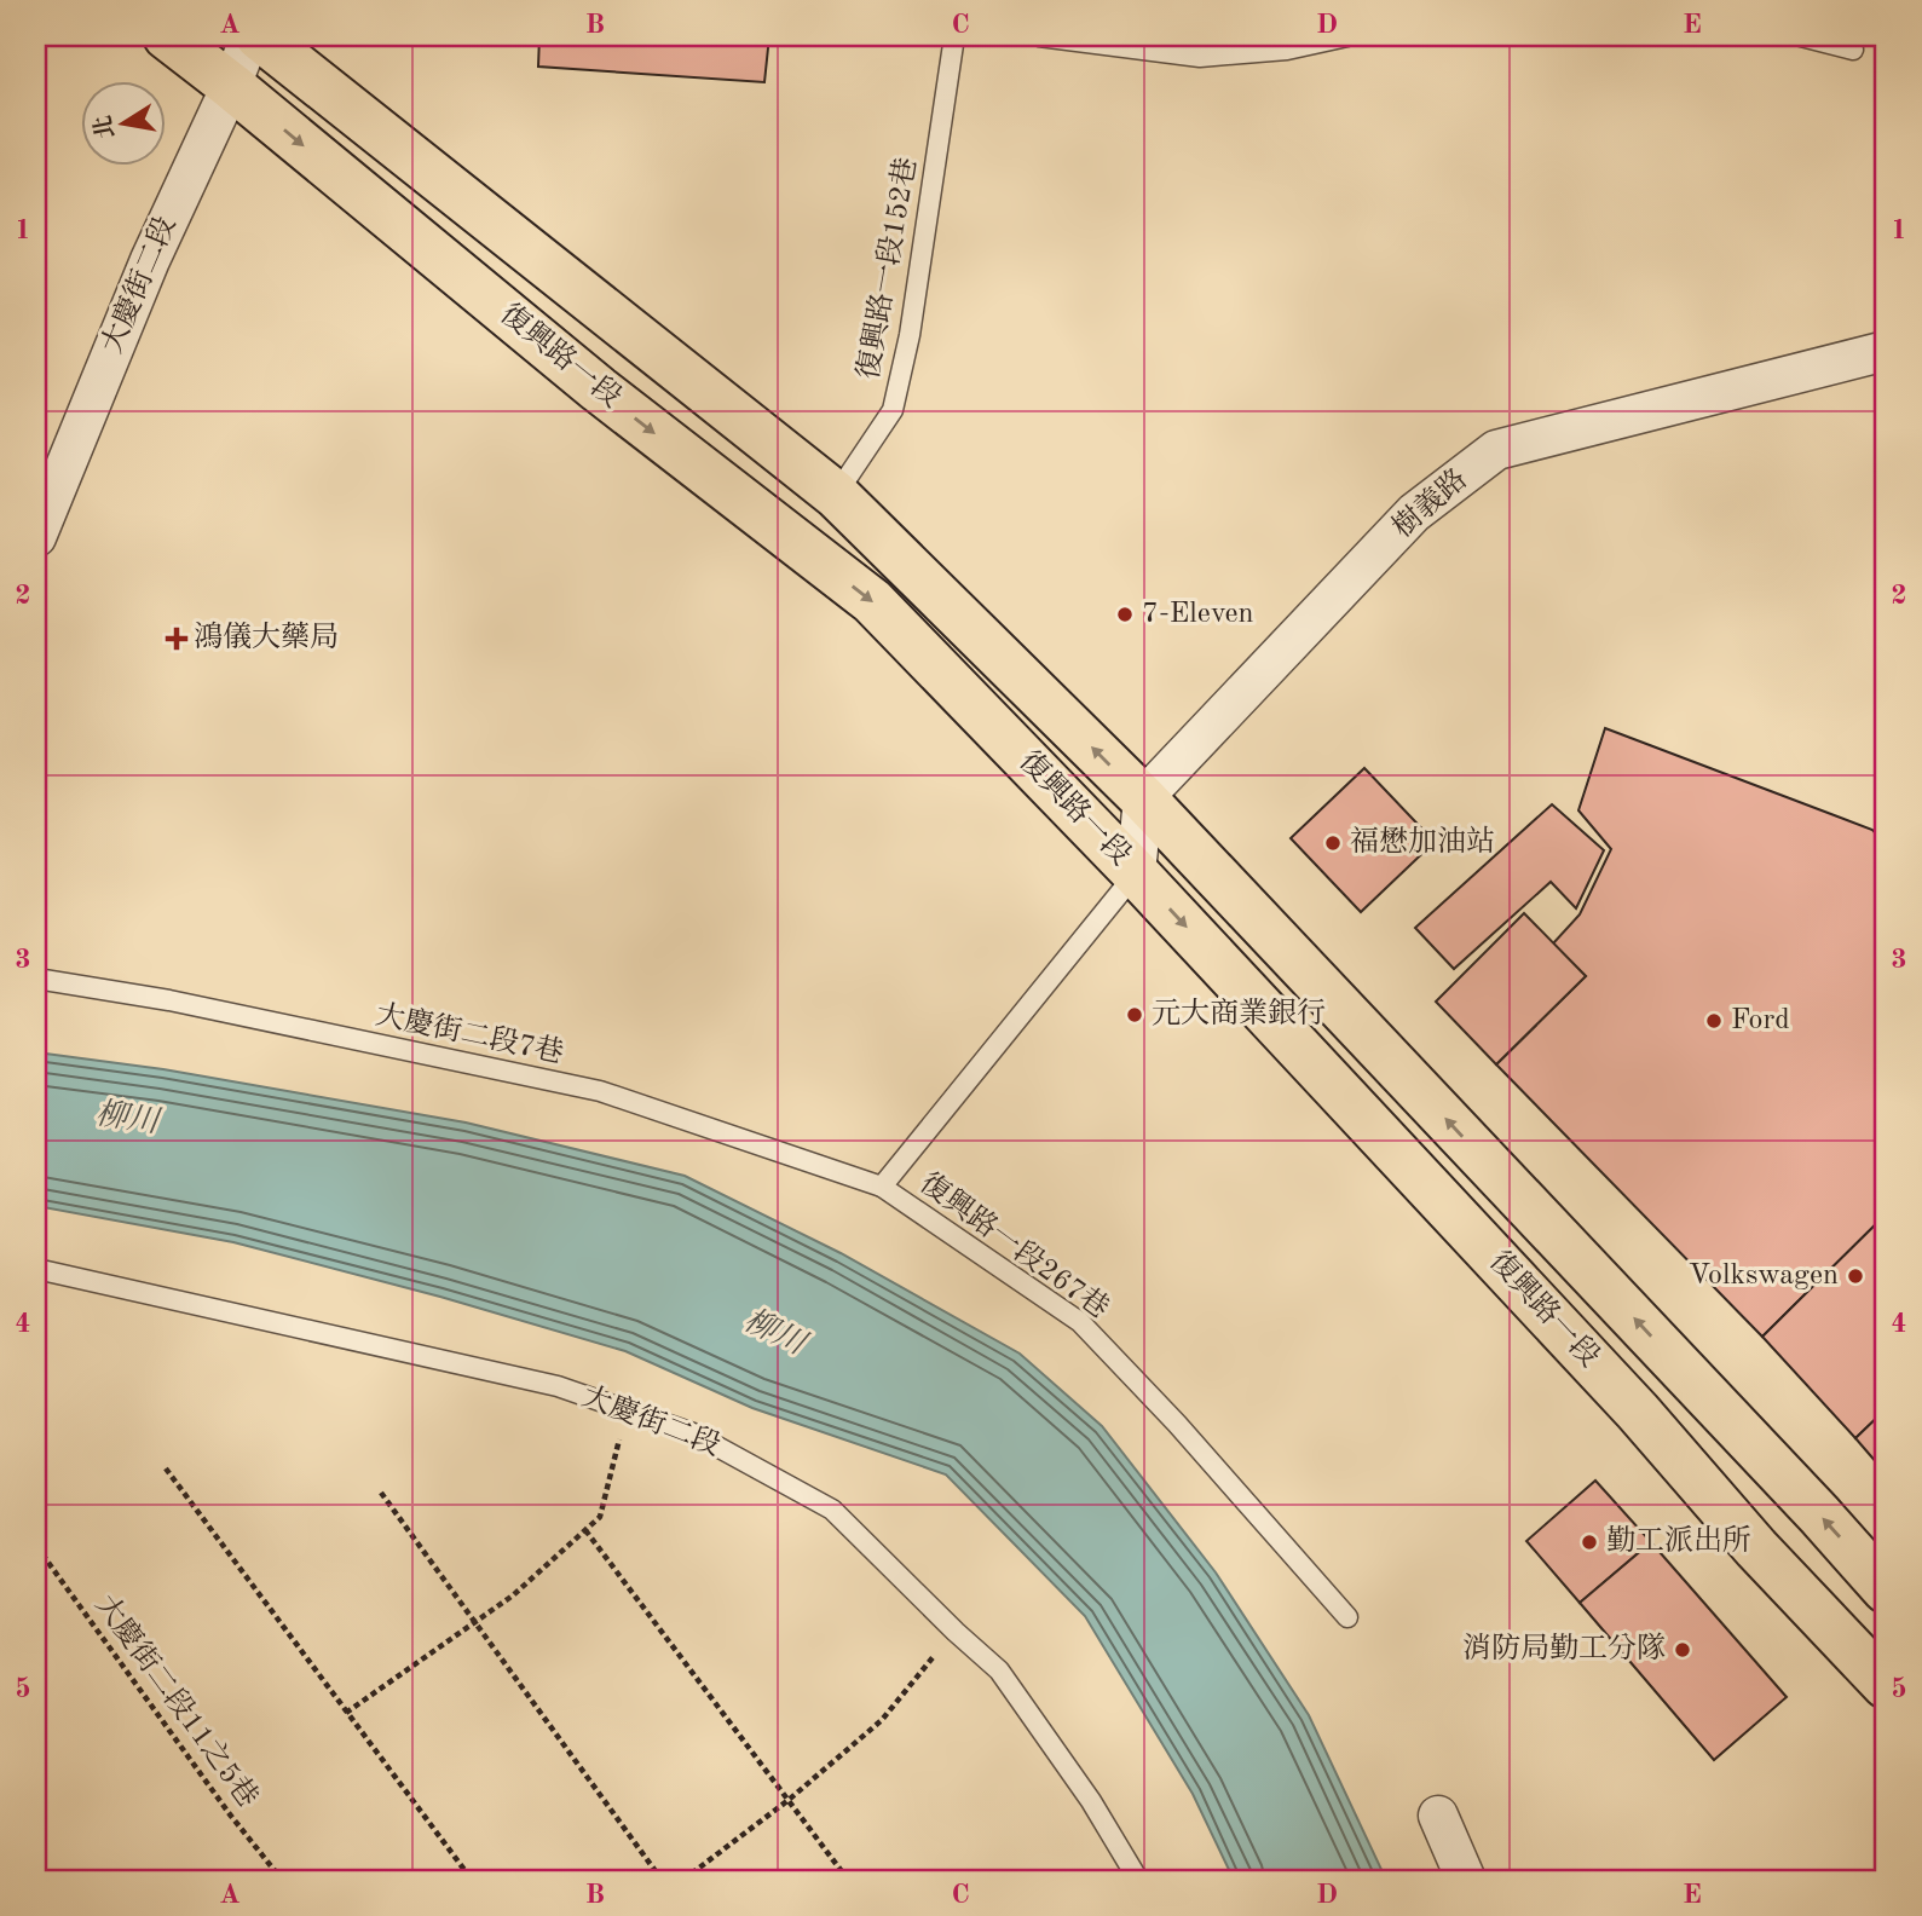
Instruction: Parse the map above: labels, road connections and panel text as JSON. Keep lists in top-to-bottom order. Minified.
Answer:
{"streets":{"main road":["復興路一段"],"street":["大慶街二段","樹義路"],"lane":["復興路一段152巷","大慶街二段7巷","復興路一段267巷"],"path":["大慶街二段11之5巷"]},"crossings":[["復興路一段152巷","復興路一段"],["大慶街二段","復興路一段"],["復興路一段","樹義路"],["復興路一段","復興路一段267巷"],["大慶街二段7巷","復興路一段267巷"]],"water":["柳川"],"places":{"other":["7-Eleven","福懋加油站","元大商業銀行","Ford","Volkswagen","勤工派出所","消防局勤工分隊"],"health":["鴻儀大藥局"]},"north":"left","grid":{"columns":["A","B","C","D","E"],"rows":["1","2","3","4","5"]}}
